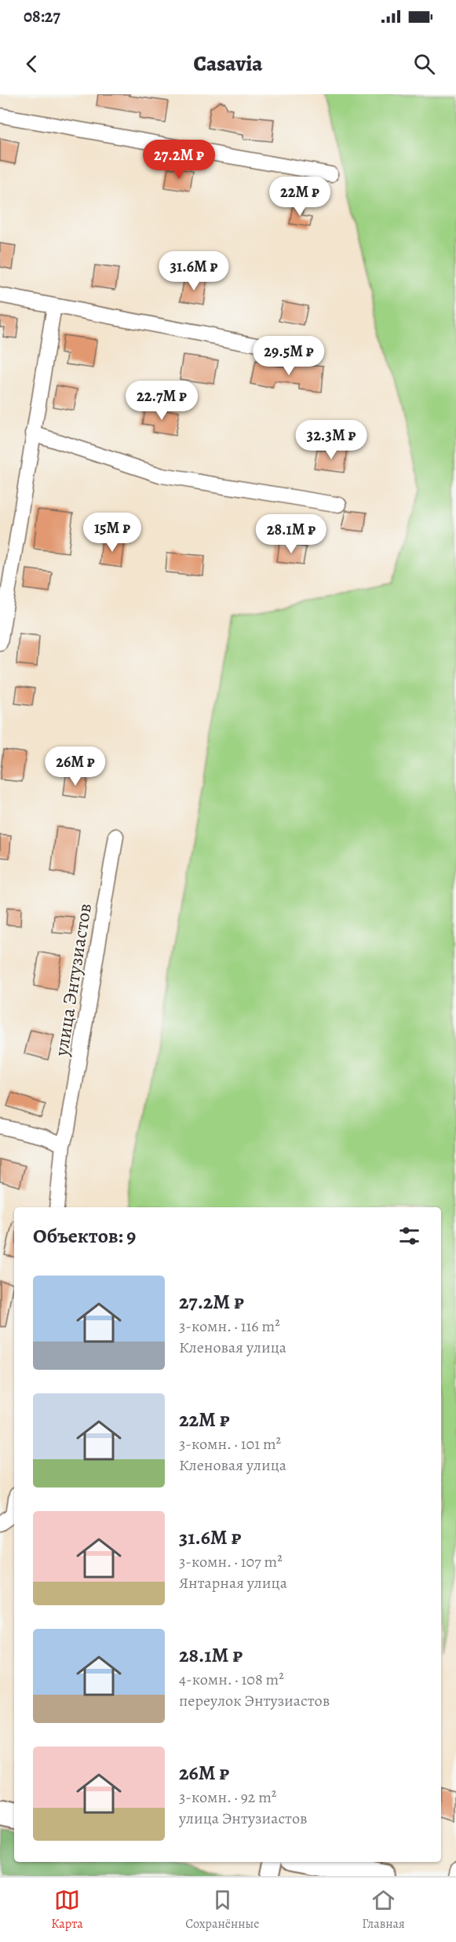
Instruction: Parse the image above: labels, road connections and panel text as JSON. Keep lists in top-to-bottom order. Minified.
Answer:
{"streets":{"street":["улица Энтузиастов"]},"page":{"status":"08:27","header":"Casavia","price":["27.2M ₽","22M ₽","31.6M ₽","29.5M ₽","22.7M ₽","32.3M ₽","15M ₽","28.1M ₽","26M ₽"],"heading":"Объектов: 9","list":[{"name":"27.2M ₽","note":"3-комн. · 116 m² · Кленовая улица"},{"name":"22M ₽","note":"3-комн. · 101 m² · Кленовая улица"},{"name":"31.6M ₽","note":"3-комн. · 107 m² · Янтарная улица"},{"name":"28.1M ₽","note":"4-комн. · 108 m² · переулок Энтузиастов"},{"name":"26M ₽","note":"3-комн. · 92 m² · улица Энтузиастов"}],"tabs":["Карта","Сохранённые","Главная"]}}
